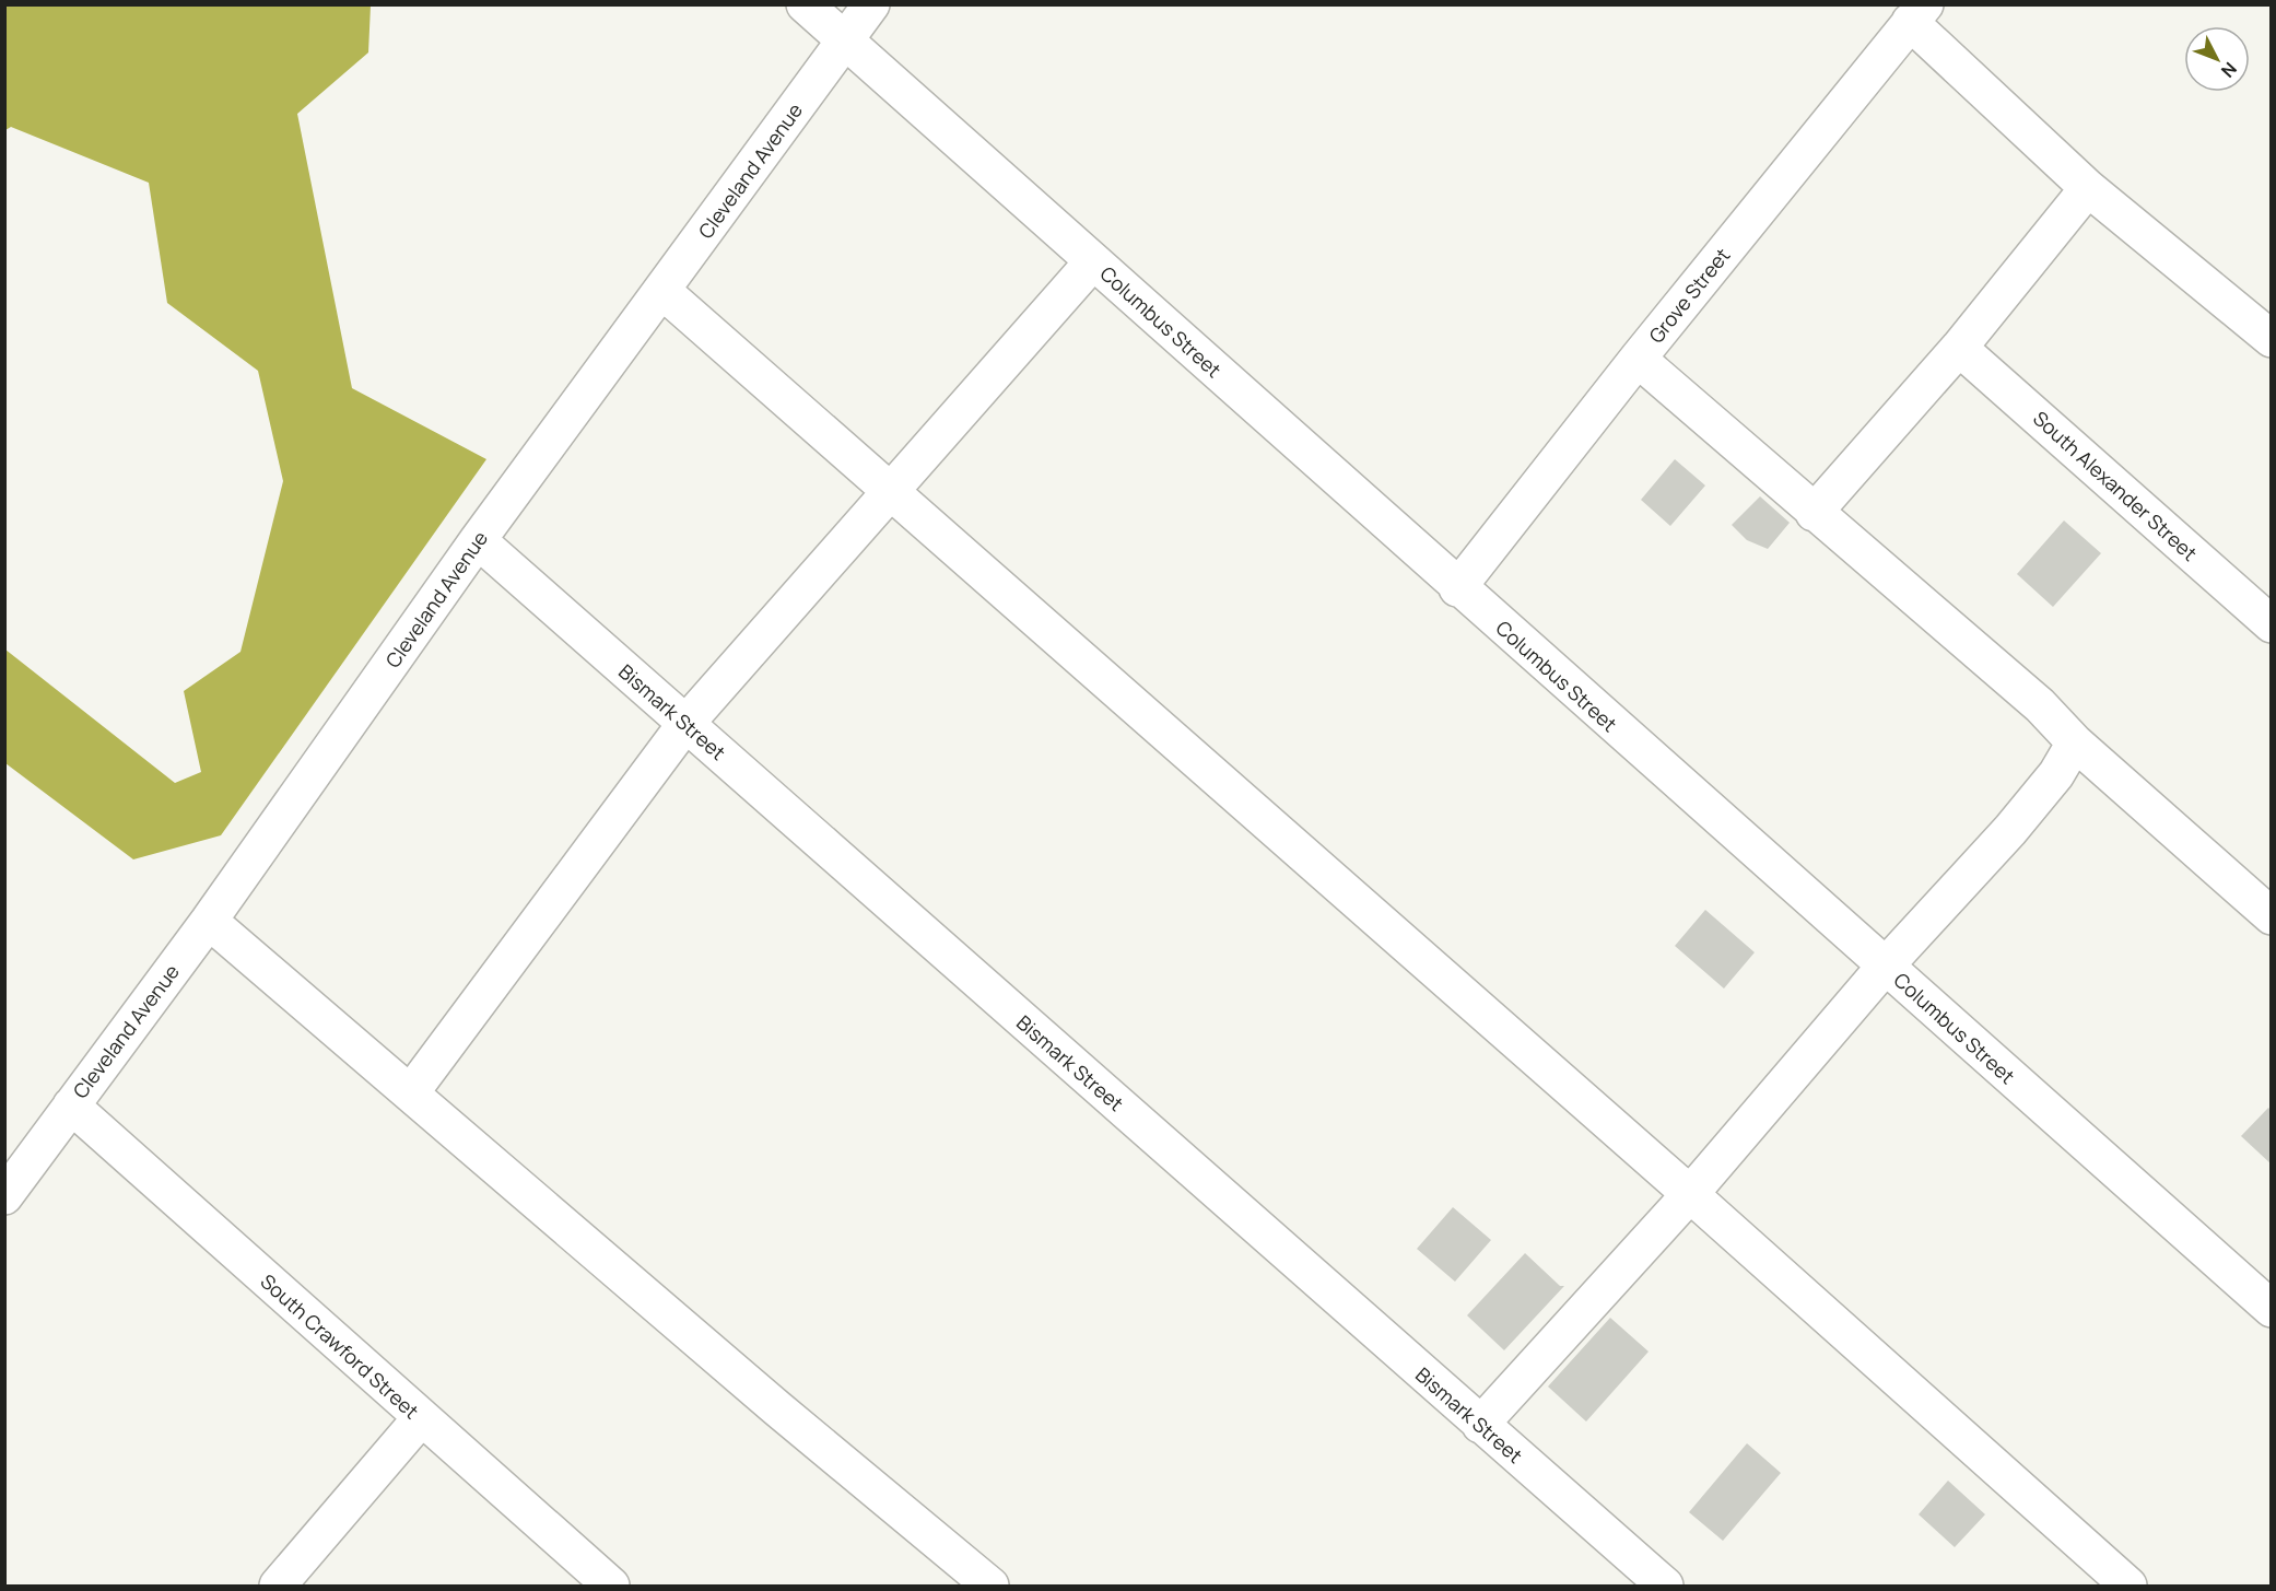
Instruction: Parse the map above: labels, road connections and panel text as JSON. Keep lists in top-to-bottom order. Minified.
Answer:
{"streets":{"street":["Cleveland Avenue","Grove Street","Columbus Street","South Alexander Street","Bismark Street","South Crawford Street"]},"crossings":[["Cleveland Avenue","Columbus Street"],["Cleveland Avenue","Bismark Street"],["Cleveland Avenue","South Crawford Street"],["Grove Street","Columbus Street"]],"north":"bottom right"}
